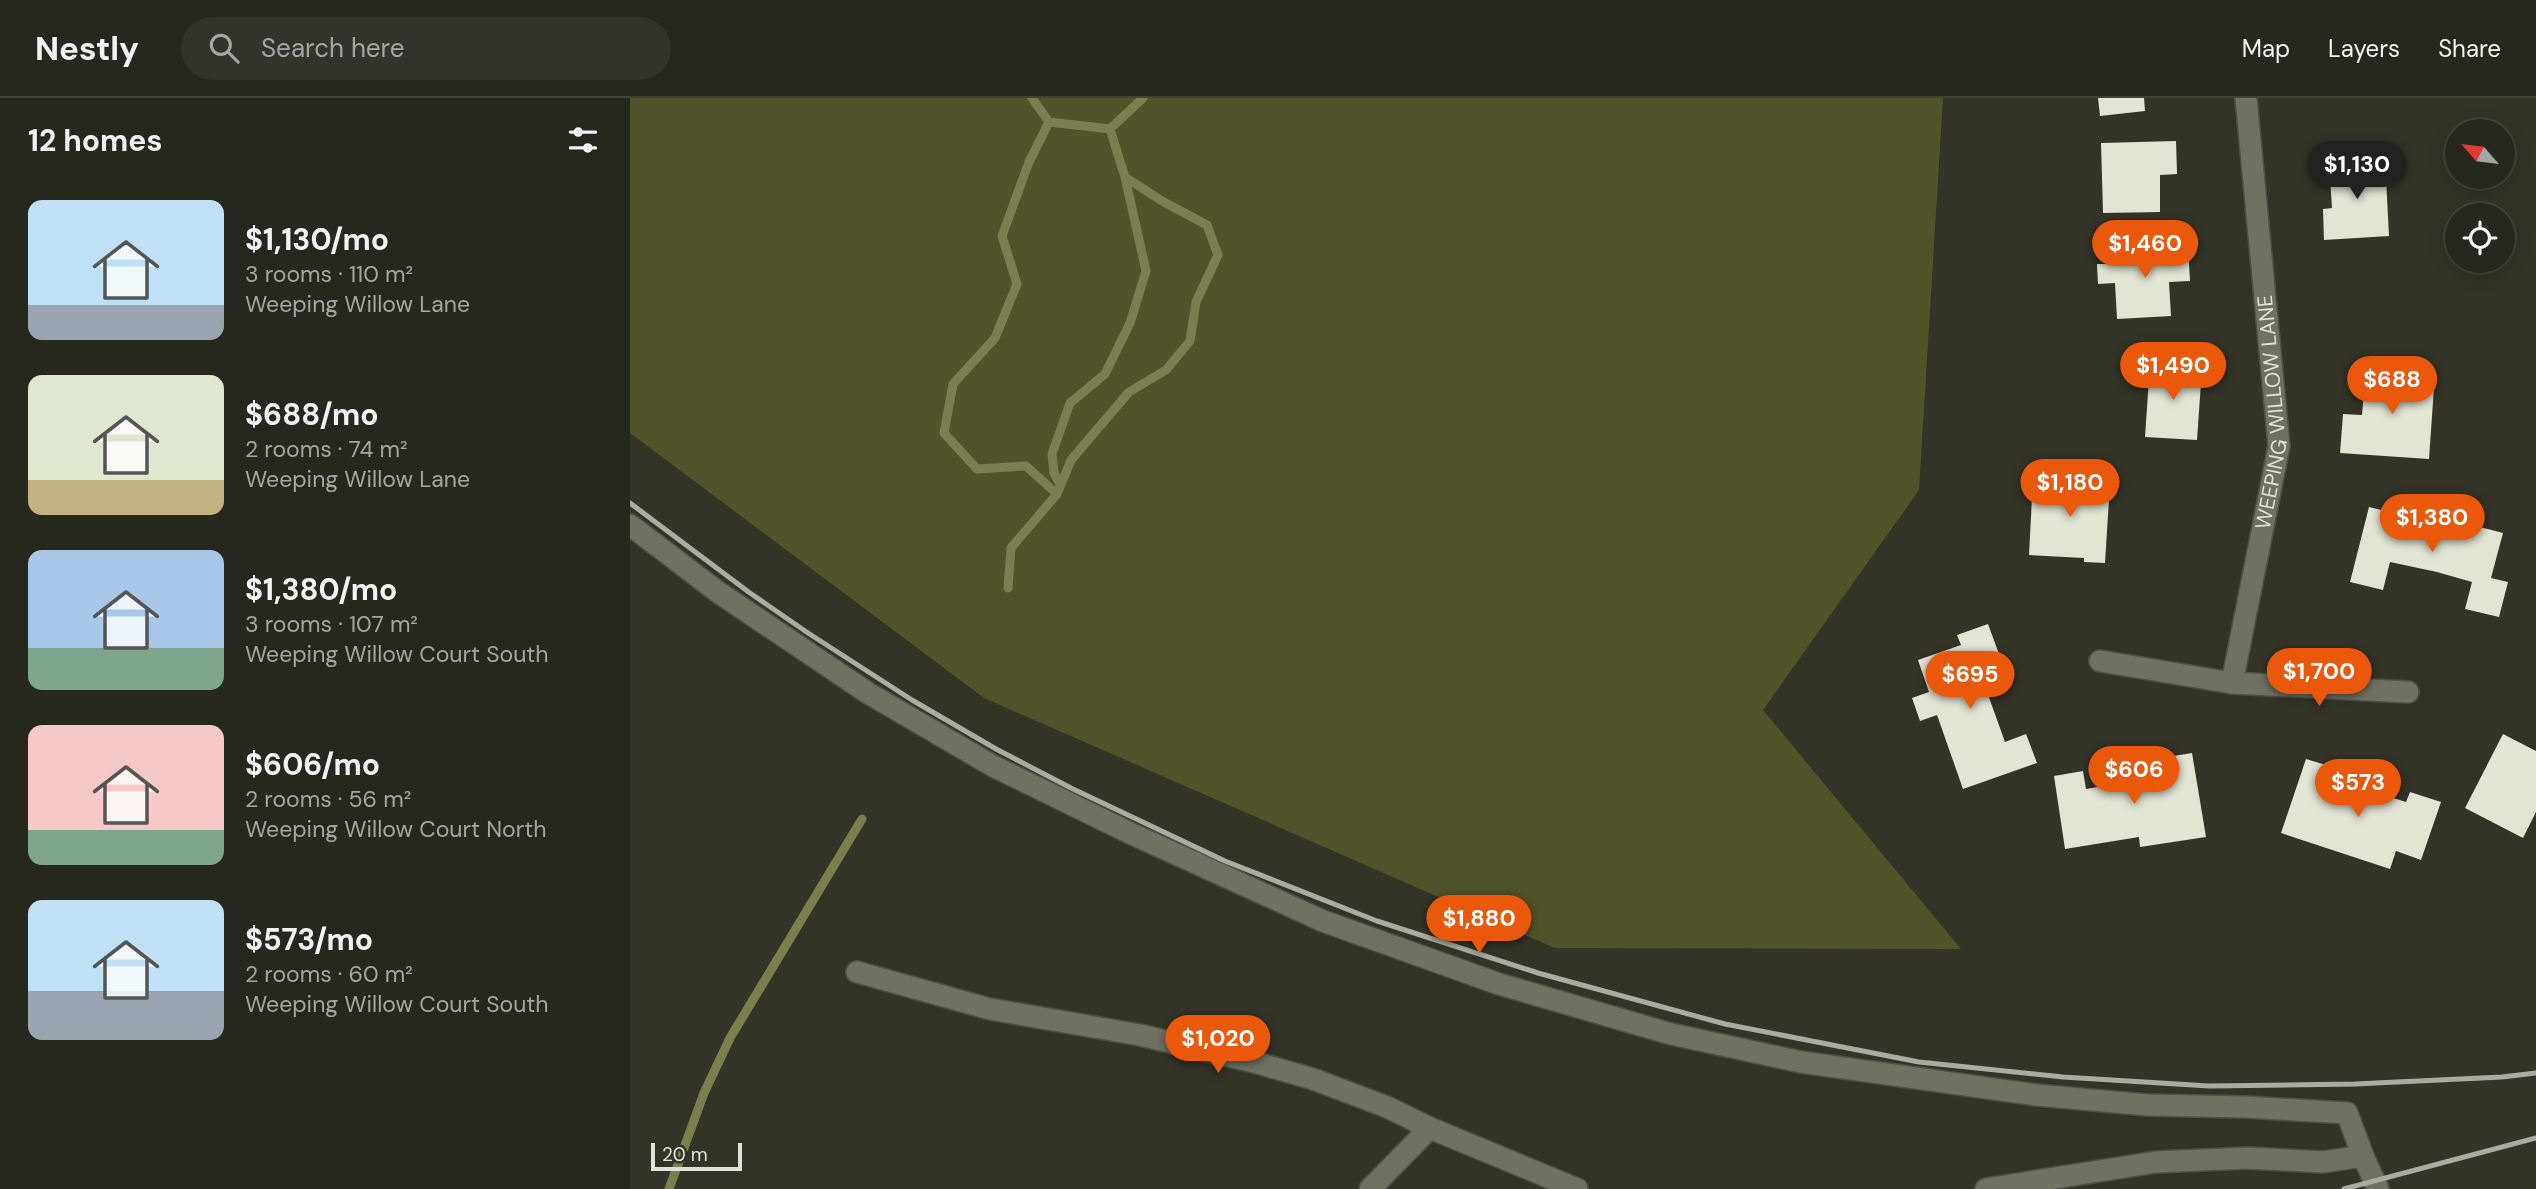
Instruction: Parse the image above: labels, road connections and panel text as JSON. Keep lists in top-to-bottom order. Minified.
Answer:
{"streets":{"street":["WEEPING WILLOW LANE"]},"scale_bar":"20 m","north":"top left","page":{"header":"Nestly","search":"Search here","nav":["Map","Layers","Share"],"heading":"12 homes","price":["$1,130","$1,460","$1,490","$688","$1,180","$1,380","$1,700","$695","$606","$573","$1,880","$1,020"],"list":[{"name":"$1,130/mo","note":"3 rooms · 110 m² · Weeping Willow Lane"},{"name":"$688/mo","note":"2 rooms · 74 m² · Weeping Willow Lane"},{"name":"$1,380/mo","note":"3 rooms · 107 m² · Weeping Willow Court South"},{"name":"$606/mo","note":"2 rooms · 56 m² · Weeping Willow Court North"},{"name":"$573/mo","note":"2 rooms · 60 m² · Weeping Willow Court South"}],"scale":"20 m"}}
